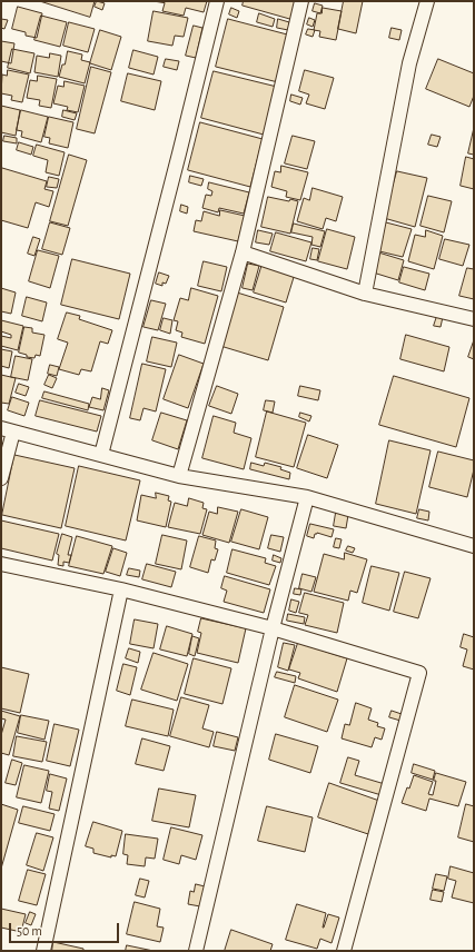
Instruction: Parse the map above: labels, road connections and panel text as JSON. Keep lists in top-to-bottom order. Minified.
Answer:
{"scale_bar":"50 m"}
